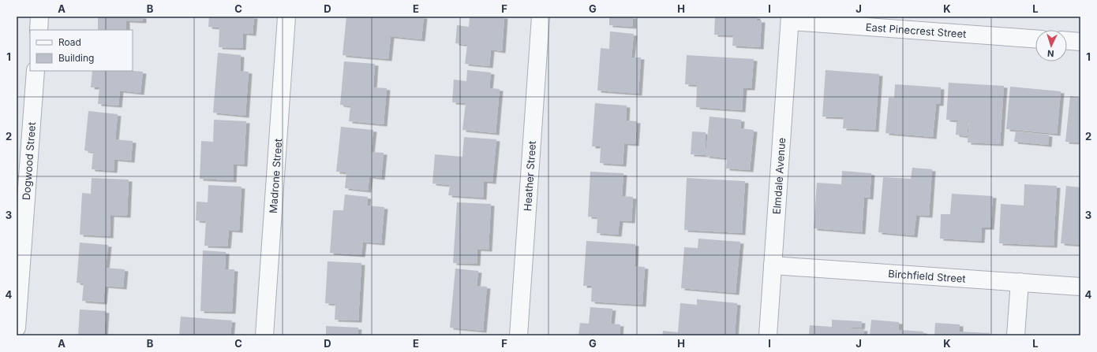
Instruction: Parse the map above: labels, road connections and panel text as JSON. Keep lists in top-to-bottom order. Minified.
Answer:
{"streets":{"street":["East Pinecrest Street","Dogwood Street","Elmdale Avenue","Madrone Street","Heather Street","Birchfield Street"]},"crossings":[["East Pinecrest Street","Elmdale Avenue"],["Elmdale Avenue","Birchfield Street"]],"legend":["Road","Building"],"north":"bottom","grid":{"columns":["A","B","C","D","E","F","G","H","I","J","K","L"],"rows":["1","2","3","4"]}}
